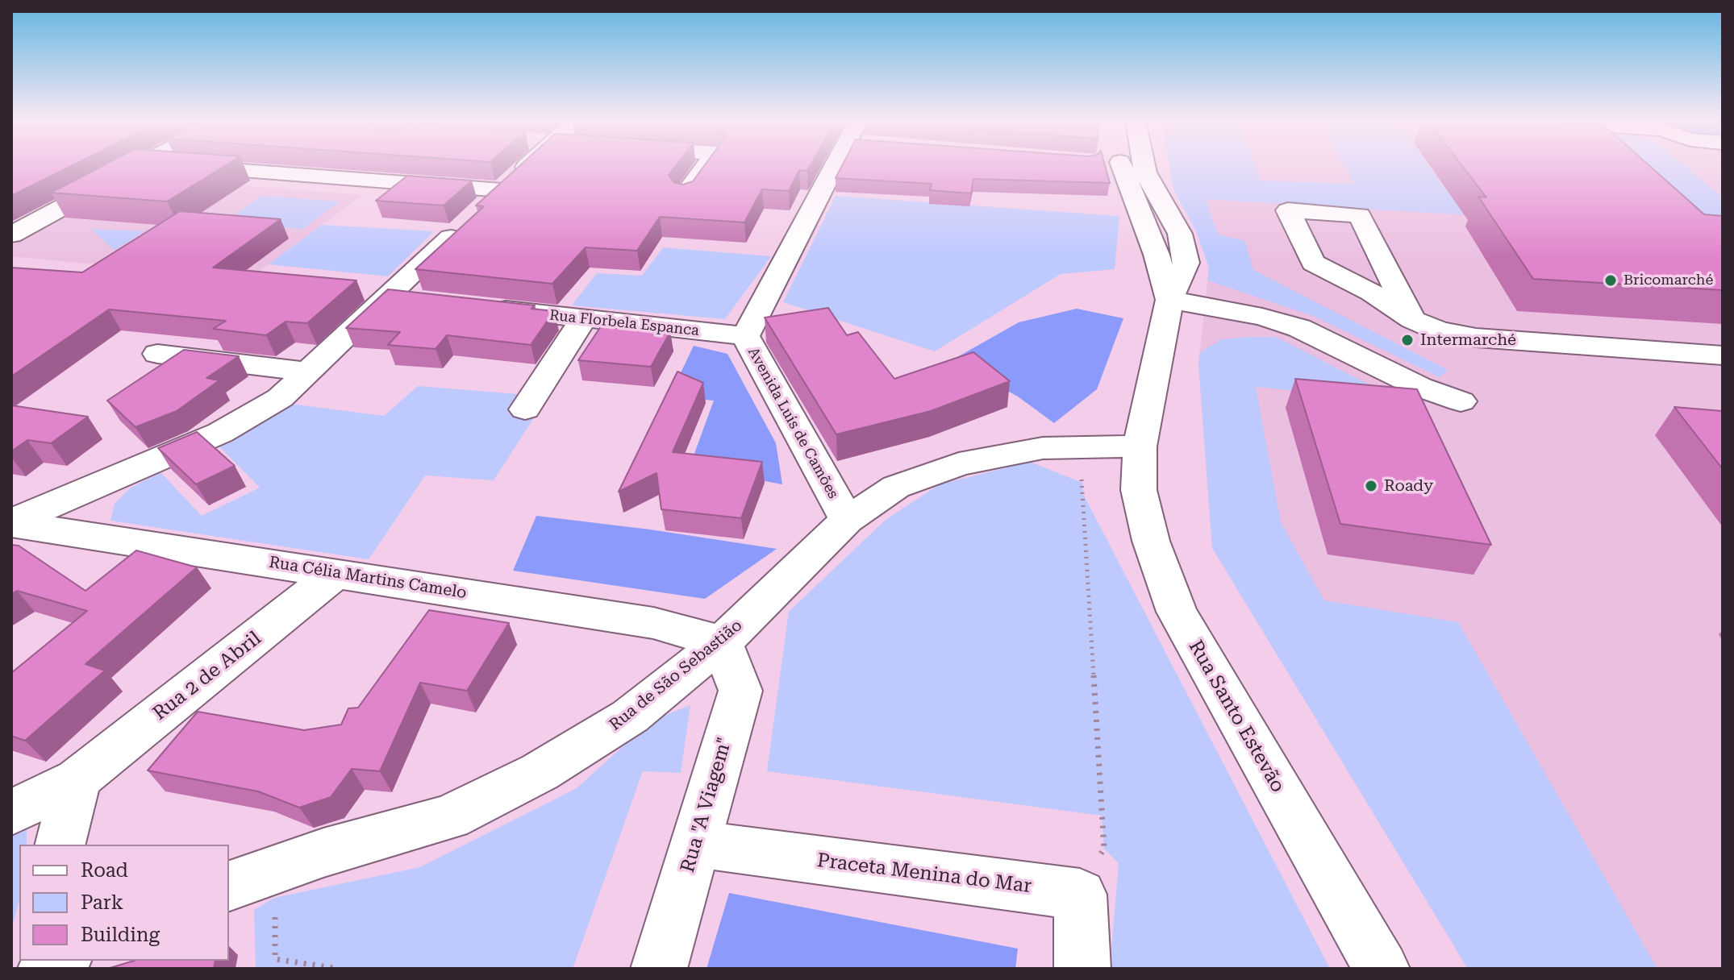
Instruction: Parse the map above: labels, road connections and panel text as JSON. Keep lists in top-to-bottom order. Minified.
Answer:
{"streets":{"street":["Rua Florbela Espanca","Avenida Luís de Camões","Rua Célia Martins Camelo","Rua de São Sebastião","Rua 2 de Abril","Rua Santo Estevão","Rua \"A Viagem\"","Praceta Menina do Mar"]},"crossings":[["Rua Florbela Espanca","Avenida Luís de Camões"],["Avenida Luís de Camões","Rua de São Sebastião"],["Rua Célia Martins Camelo","Rua de São Sebastião"],["Rua Célia Martins Camelo","Rua 2 de Abril"],["Rua Célia Martins Camelo","Rua \"A Viagem\""],["Rua de São Sebastião","Rua Santo Estevão"],["Rua de São Sebastião","Rua \"A Viagem\""],["Rua \"A Viagem\"","Praceta Menina do Mar"]],"places":["Bricomarché","Intermarché","Roady"],"legend":["Road","Park","Building"]}
